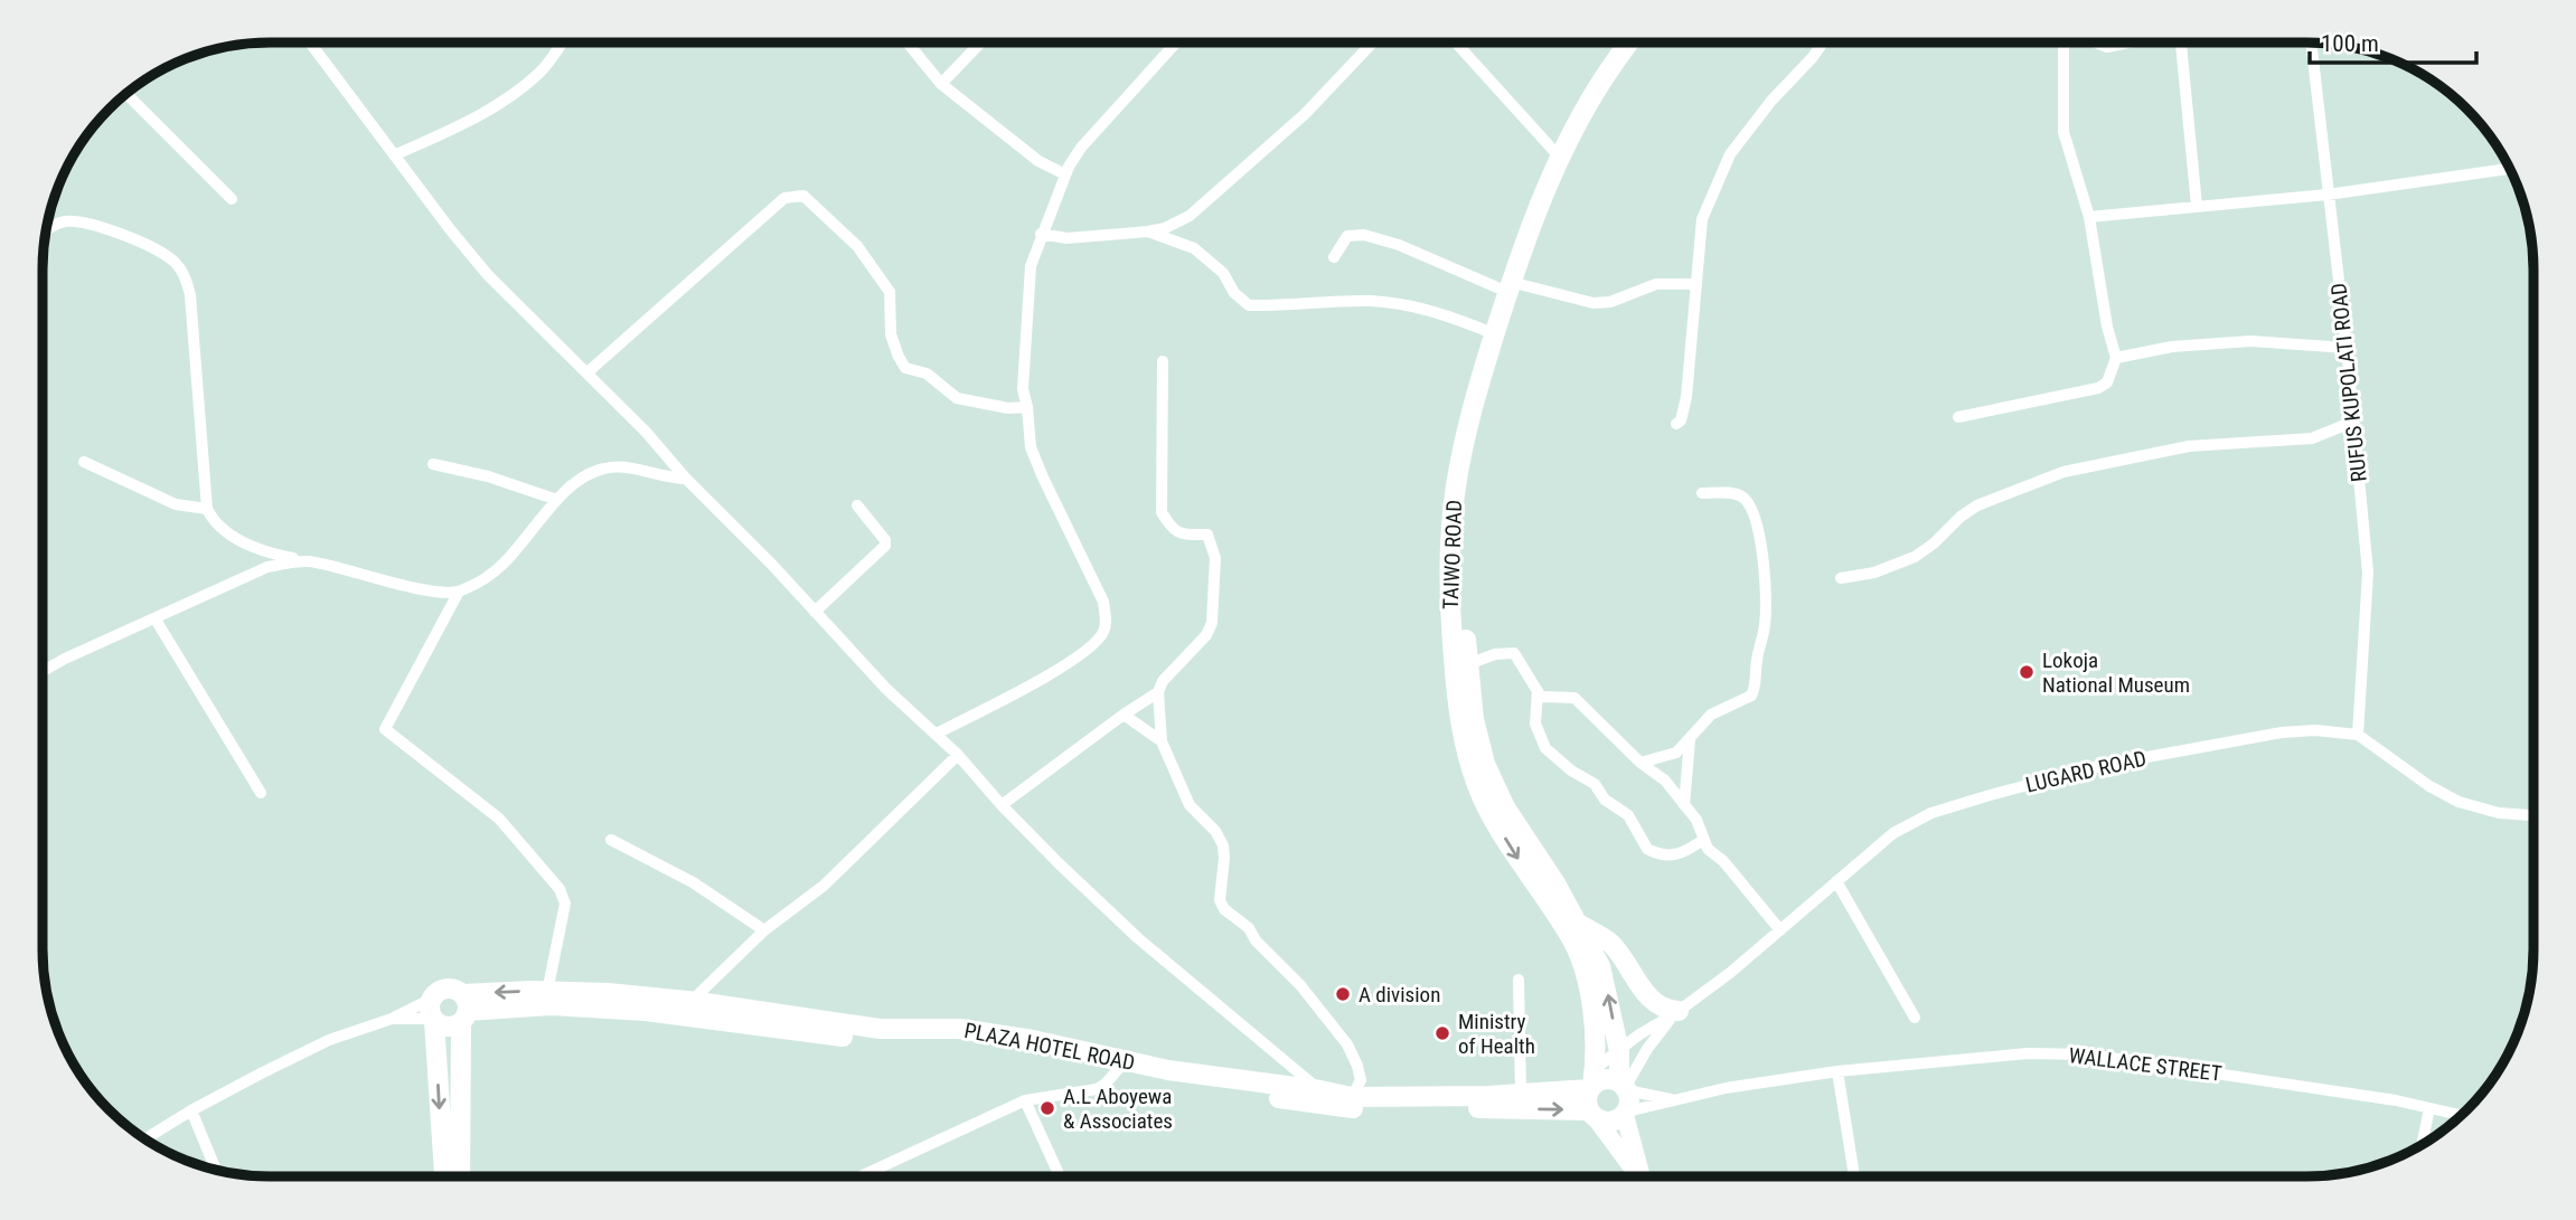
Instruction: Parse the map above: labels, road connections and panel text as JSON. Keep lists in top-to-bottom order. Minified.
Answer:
{"streets":{"main road":["TAIWO ROAD","PLAZA HOTEL ROAD"],"street":["RUFUS KUPOLATI ROAD","LUGARD ROAD","WALLACE STREET"]},"crossings":[["RUFUS KUPOLATI ROAD","LUGARD ROAD"],["TAIWO ROAD","PLAZA HOTEL ROAD"],["TAIWO ROAD","WALLACE STREET"],["PLAZA HOTEL ROAD","WALLACE STREET"]],"places":["Lokoja National Museum","A division","Ministry of Health","A.L Aboyewa & Associates"],"scale_bar":"100 m"}
